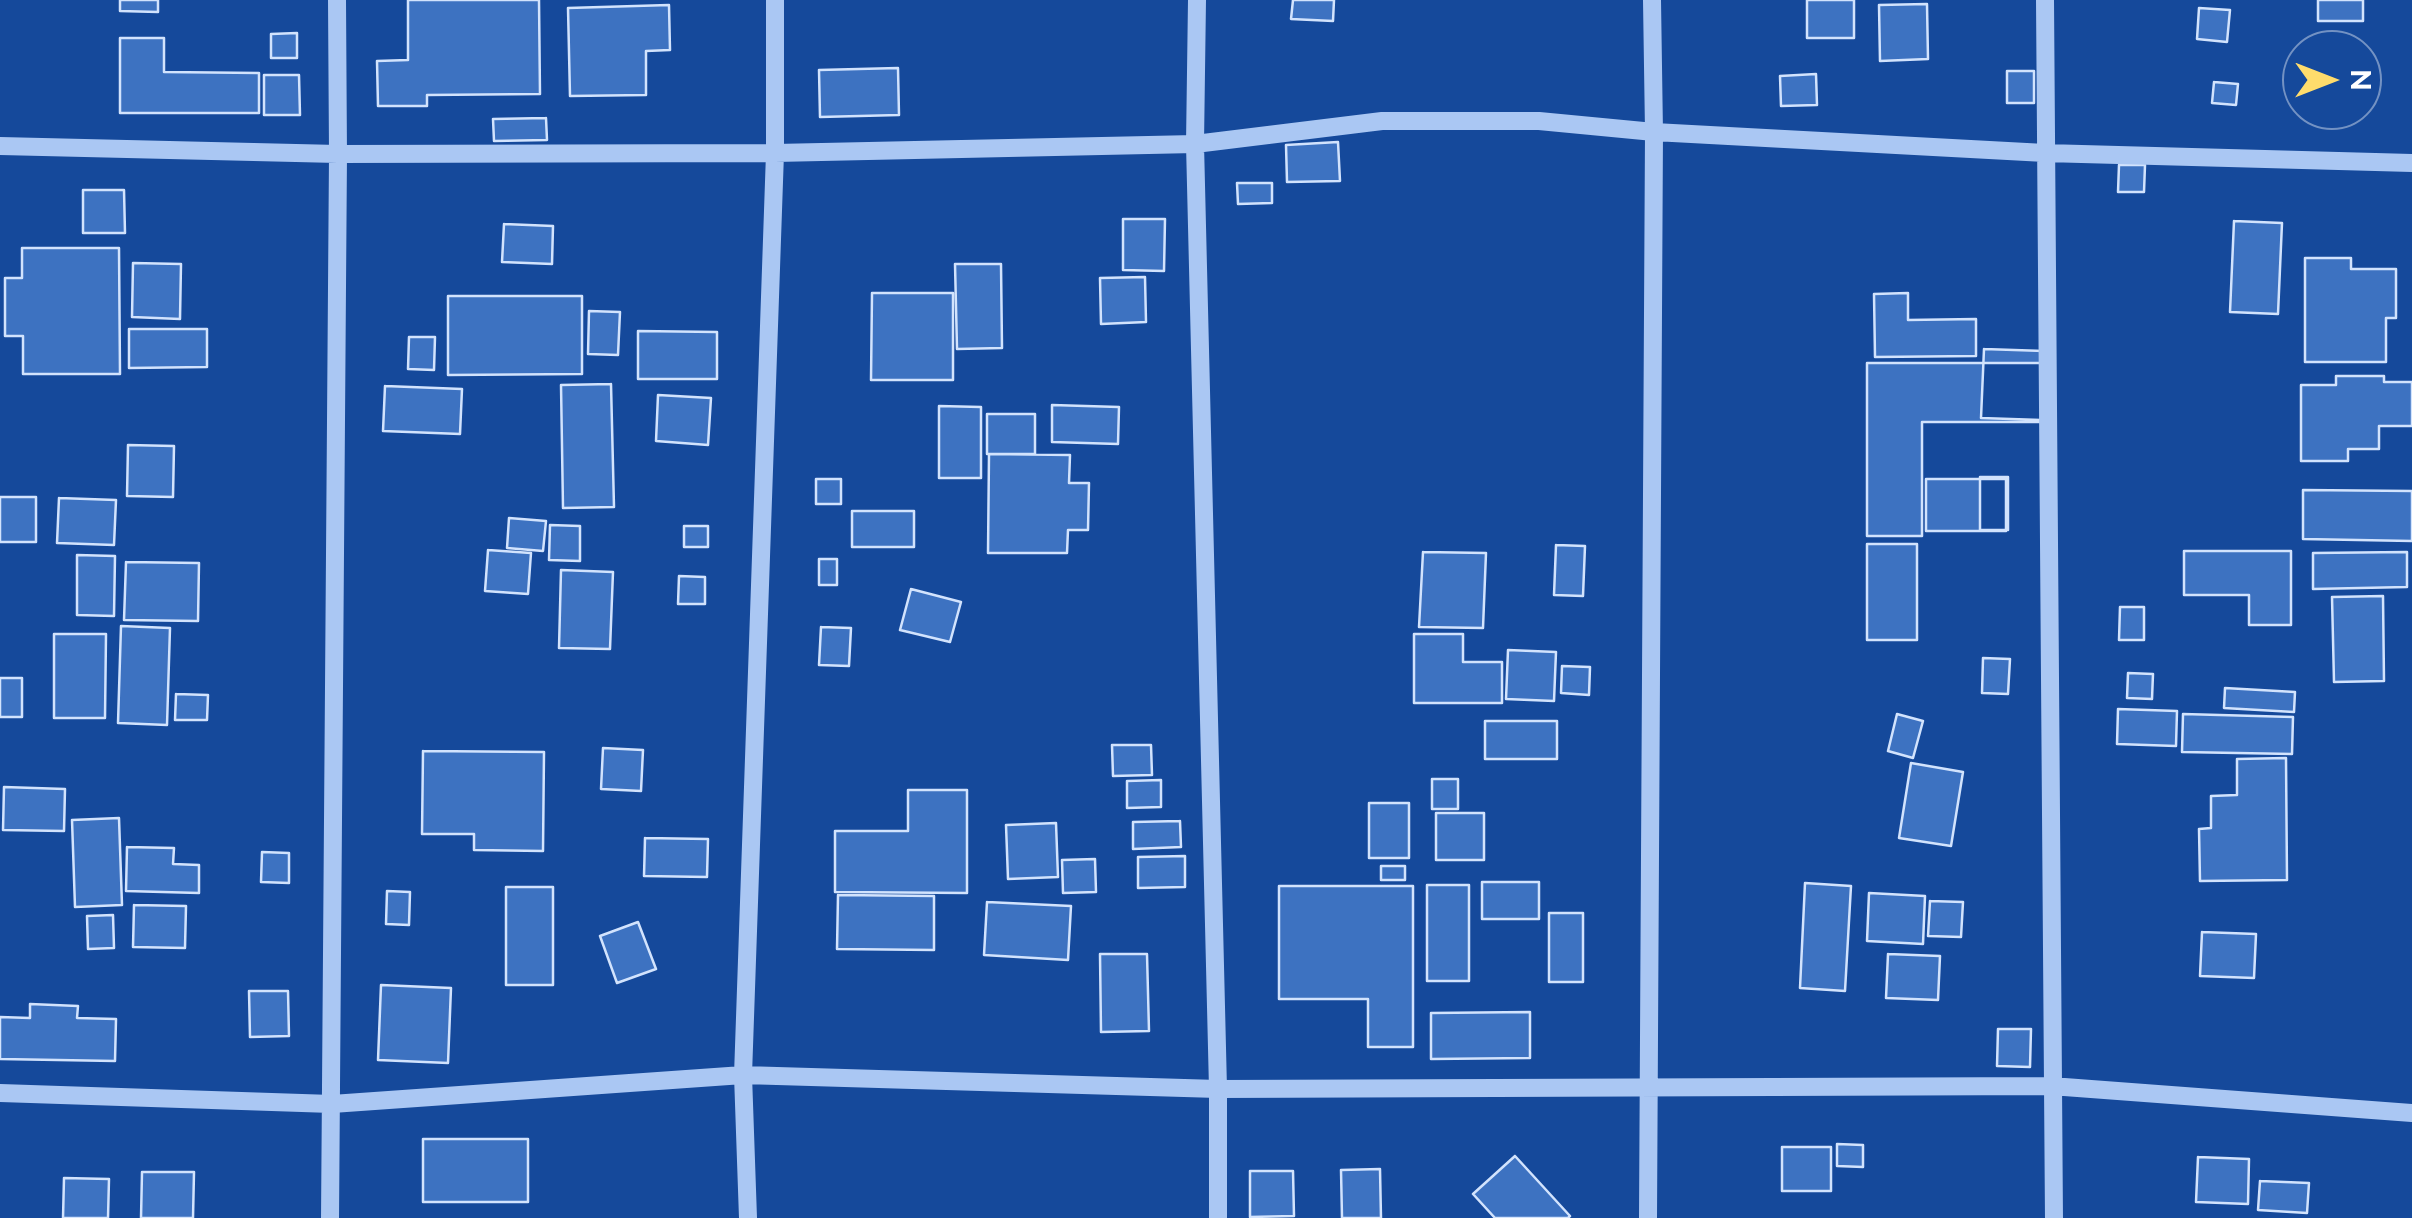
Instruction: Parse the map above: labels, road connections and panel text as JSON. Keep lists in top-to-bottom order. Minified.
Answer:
{"north":"right"}
